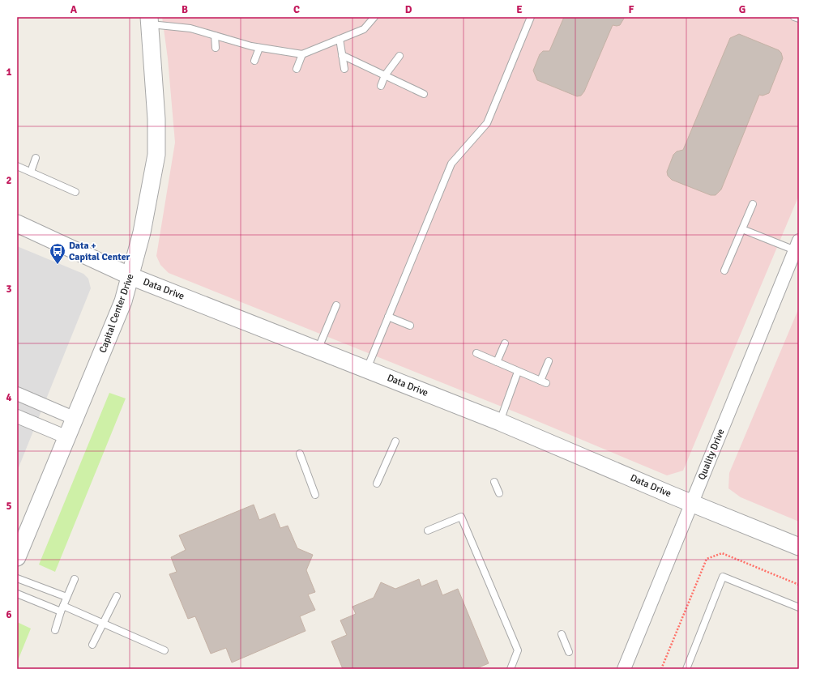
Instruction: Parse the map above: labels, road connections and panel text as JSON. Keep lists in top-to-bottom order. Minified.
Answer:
{"streets":{"street":["Data Drive","Capital Center Drive","Quality Drive"]},"crossings":[["Data Drive","Capital Center Drive"],["Data Drive","Quality Drive"]],"places":{"bus stop":["Data + Capital Center"]},"grid":{"columns":["A","B","C","D","E","F","G"],"rows":["1","2","3","4","5","6"]}}
